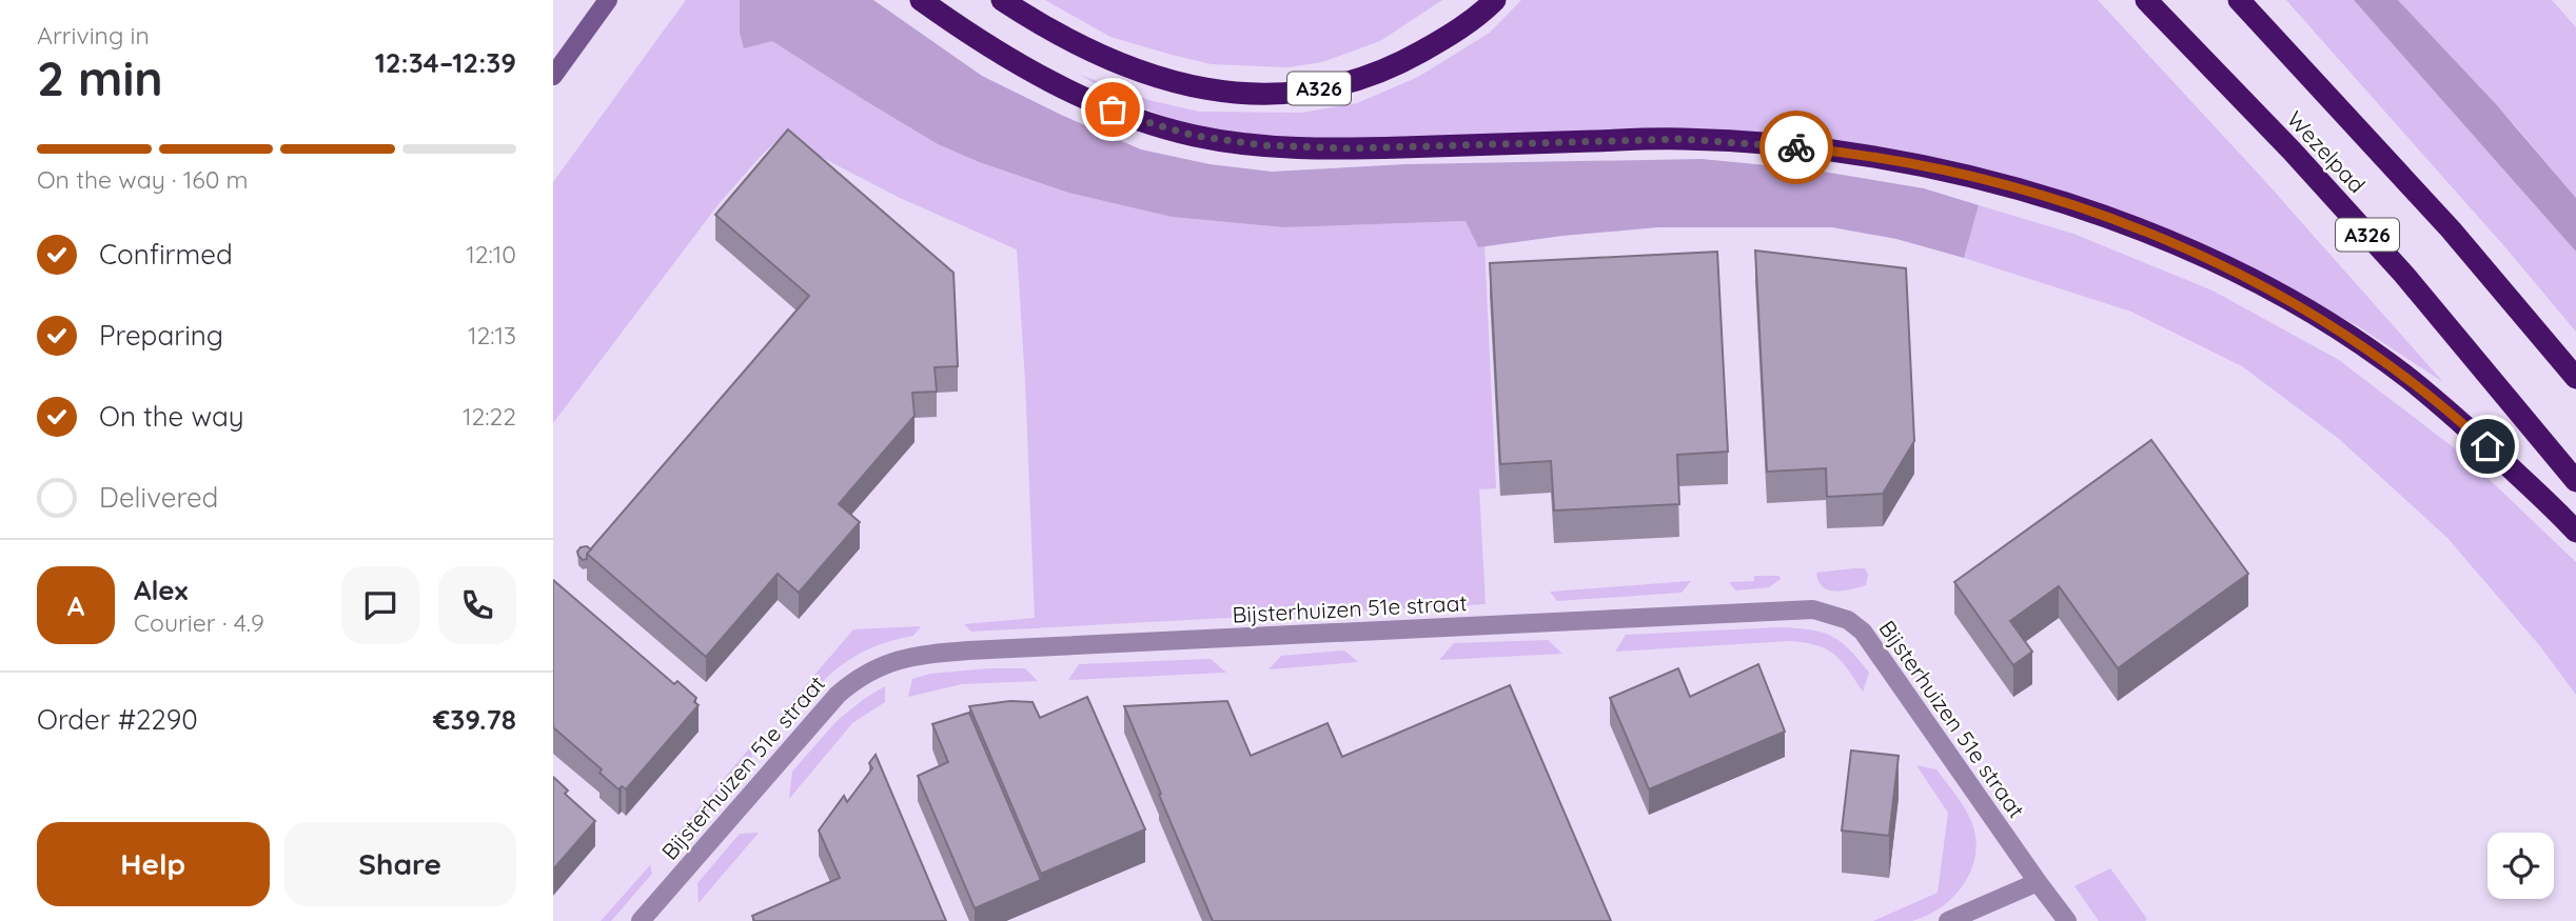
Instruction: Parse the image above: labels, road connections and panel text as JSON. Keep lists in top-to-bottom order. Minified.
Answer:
{"streets":{"highway":["A326","Wezelpad"],"street":["Bijsterhuizen 51e straat"]},"page":{"heading":["2 min","Arriving in","12:34–12:39"],"panel":["Alex","Courier · 4.9","Order #2290","€39.78"],"bar":"On the way · 160 m","list":[["Confirmed","12:10"],["Preparing","12:13"],["On the way","12:22"],"Delivered"],"round":"A","buttons":["Help","Share"]}}
